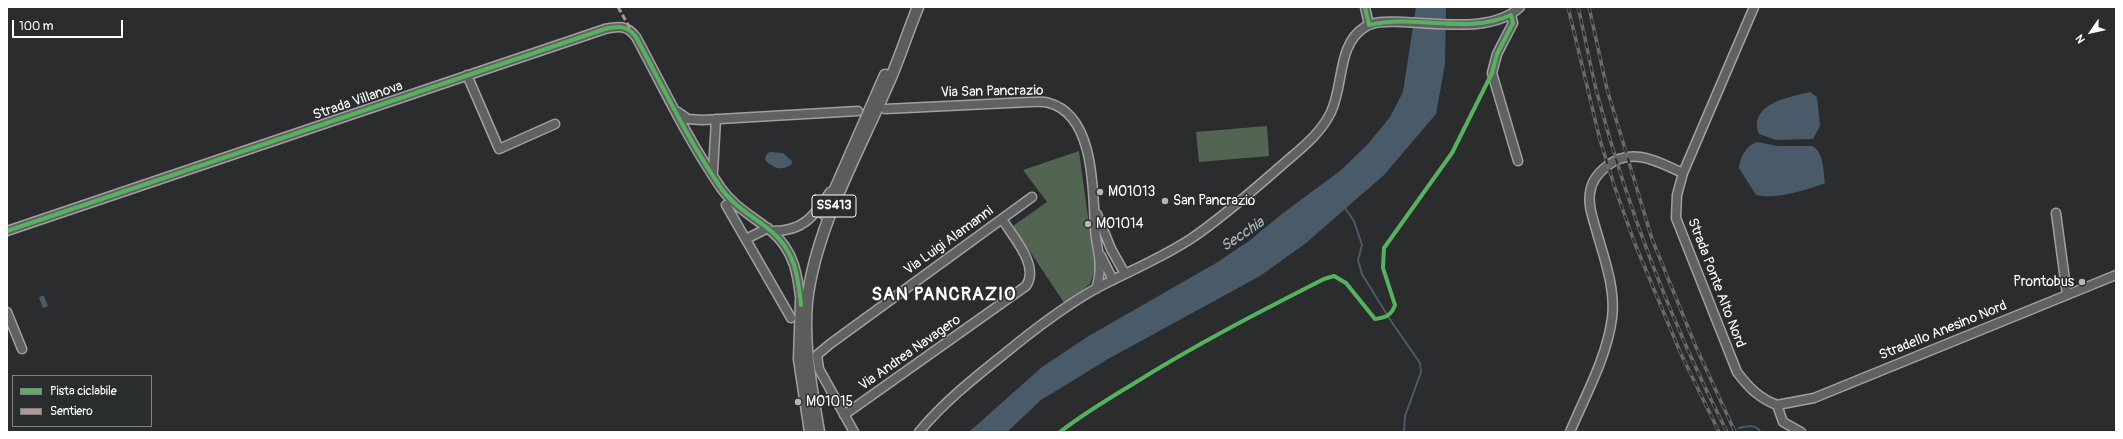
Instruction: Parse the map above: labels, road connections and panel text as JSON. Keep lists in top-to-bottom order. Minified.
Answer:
{"streets":{"main road":["SS413"],"street":["Via San Pancrazio","Strada Villanova","Via Luigi Alamanni","Strada Ponte Alto Nord","Stradello Anesino Nord","Via Andrea Navagero"]},"crossings":[["Via Luigi Alamanni","Via Andrea Navagero"],["Strada Ponte Alto Nord","Stradello Anesino Nord"]],"districts":["SAN PANCRAZIO"],"water":["Secchia"],"places":["MO1013","San Pancrazio","MO1014","Prontobus","MO1015"],"legend":["Pista ciclabile","Sentiero"],"scale_bar":"100 m","north":"bottom left"}
